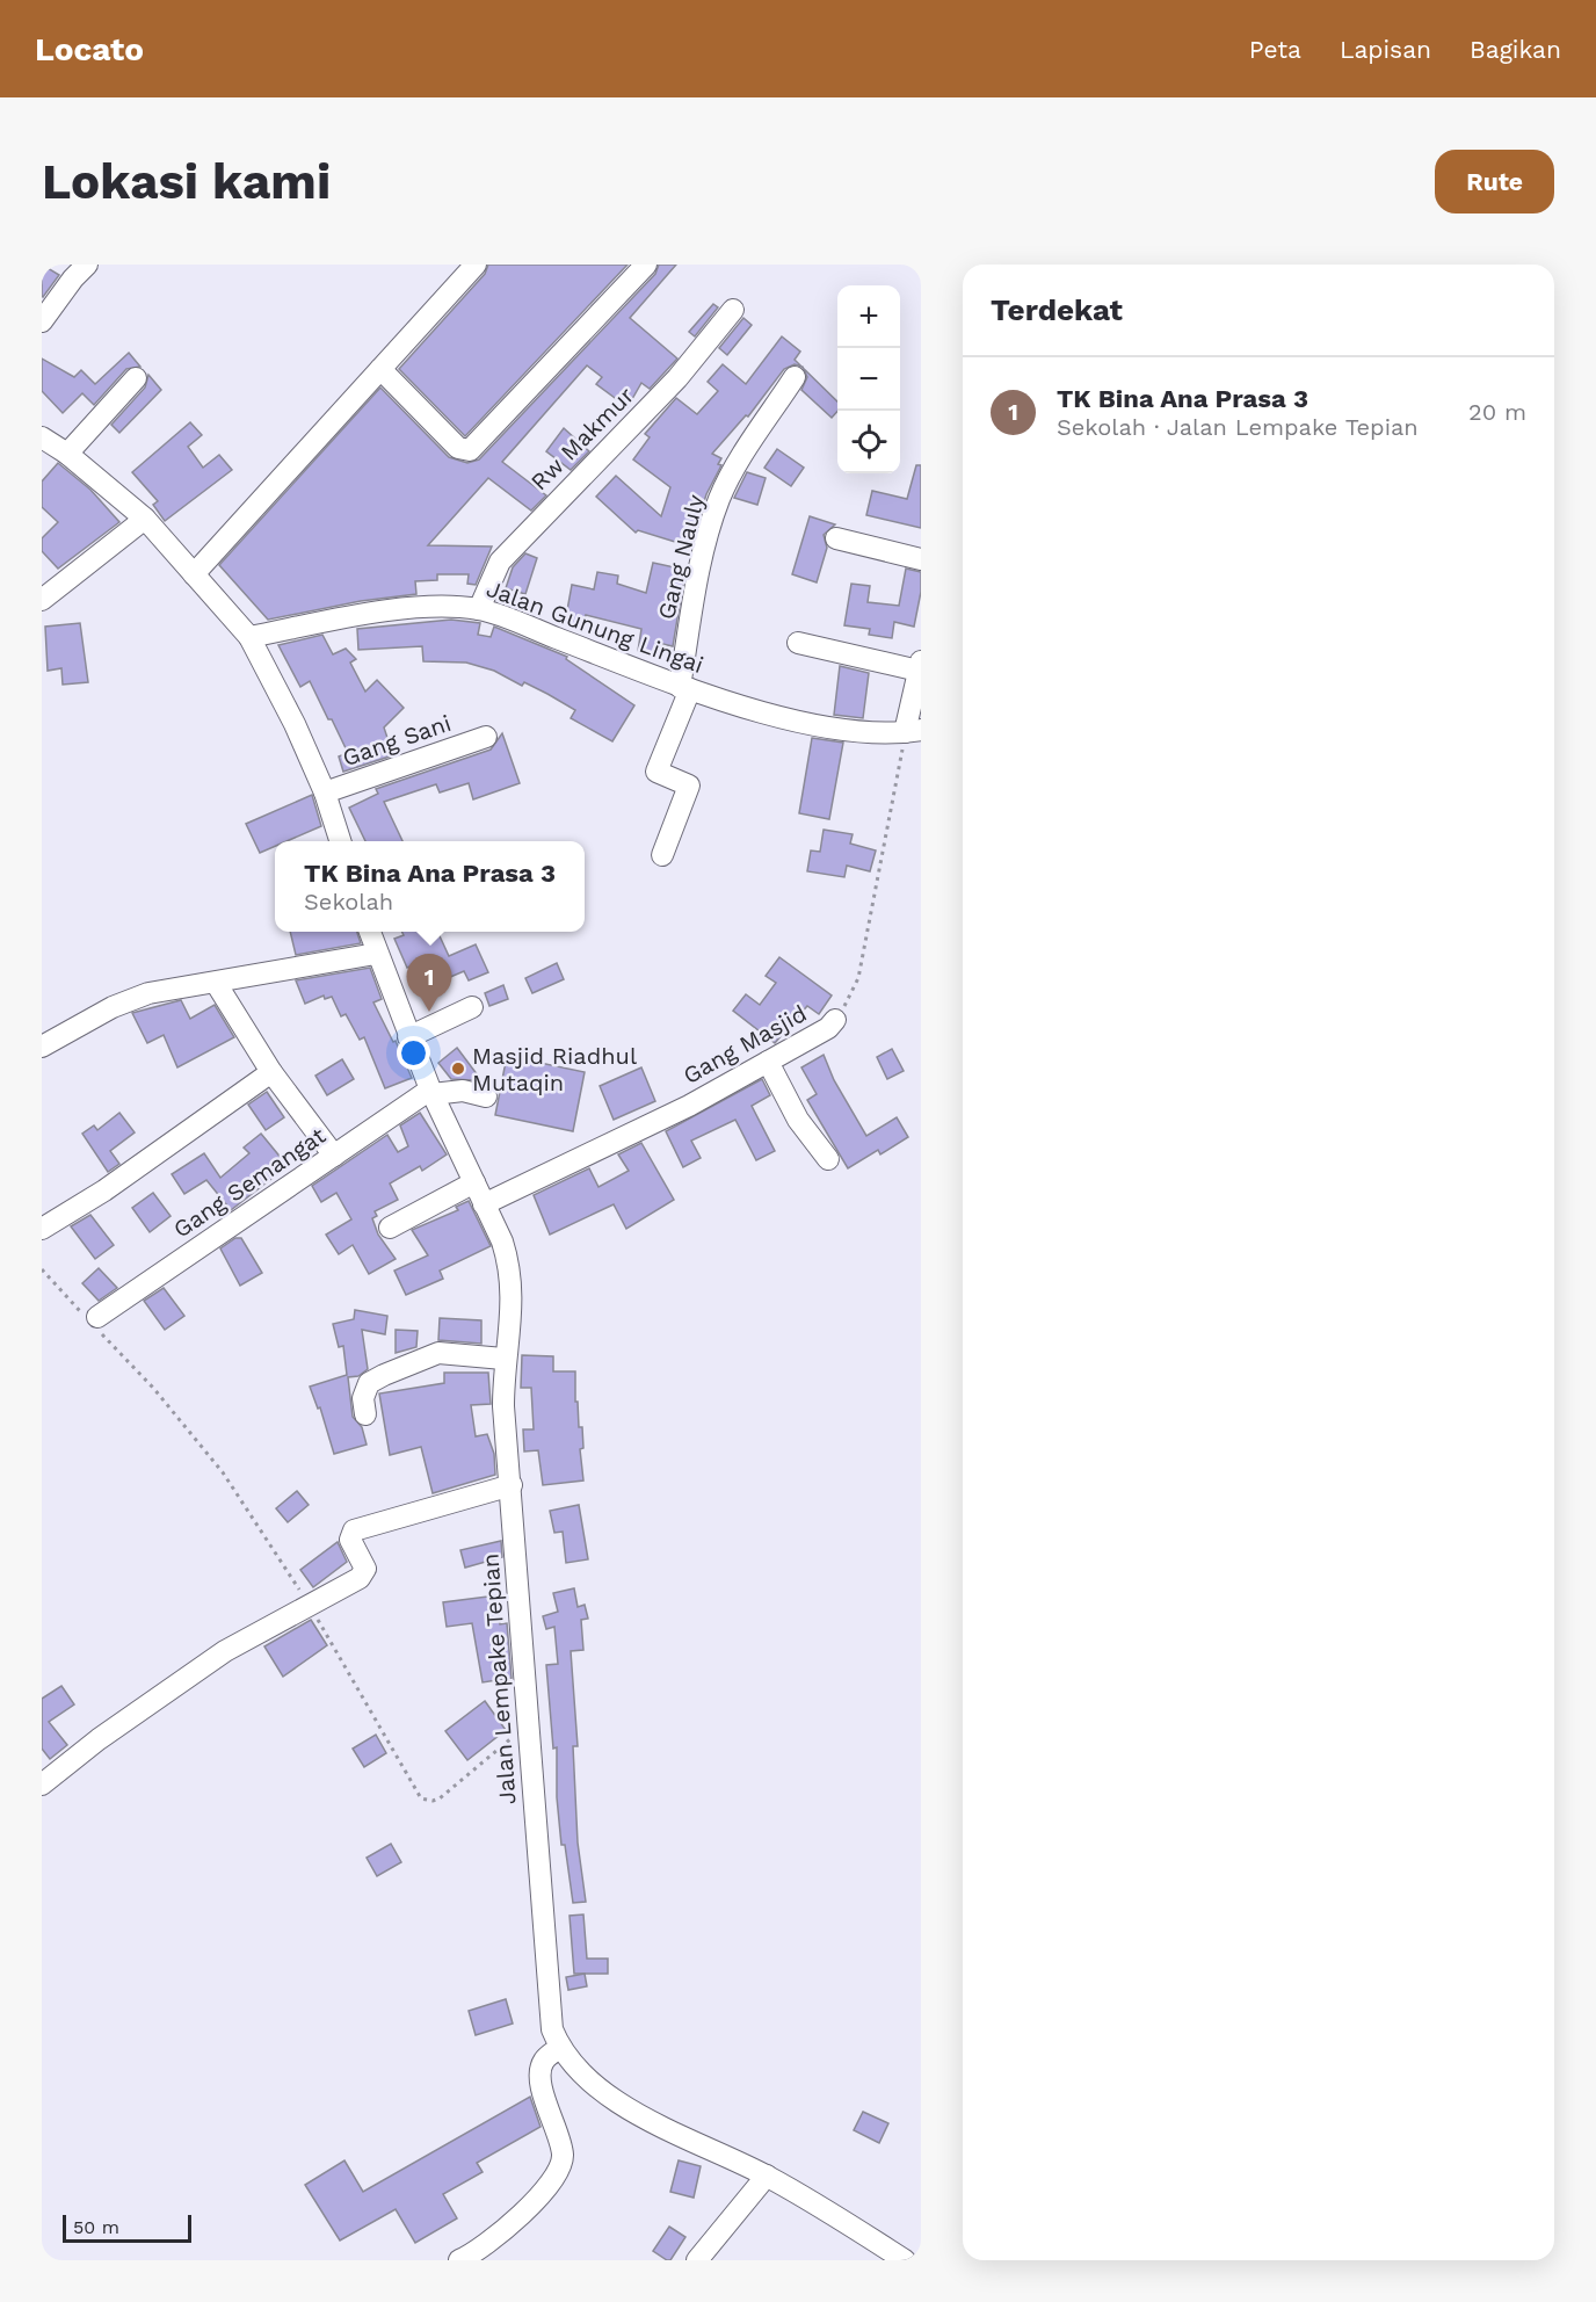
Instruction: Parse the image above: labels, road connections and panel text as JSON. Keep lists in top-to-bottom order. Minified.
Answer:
{"streets":{"street":["Rw Makmur","Gang Nauly","Jalan Gunung Lingai","Gang Sani","Gang Masjid","Gang Semangat","Jalan Lempake Tepian"]},"crossings":[["Rw Makmur","Jalan Gunung Lingai"],["Gang Nauly","Jalan Gunung Lingai"],["Jalan Gunung Lingai","Gang Masjid"],["Gang Masjid","Jalan Lempake Tepian"],["Gang Semangat","Jalan Lempake Tepian"]],"places":["Masjid Riadhul Mutaqin"],"scale_bar":"50 m","page":{"header":"Locato","nav":["Peta","Lapisan","Bagikan"],"buttons":"Rute","title":"Lokasi kami","heading":"Terdekat","map_buttons":["+","−"],"list":[{"mark":"1","name":"TK Bina Ana Prasa 3","note":"Sekolah · Jalan Lempake Tepian","value":"20 m"}],"popup":["TK Bina Ana Prasa 3","Sekolah"],"pins":"1","scale":"50 m"}}
